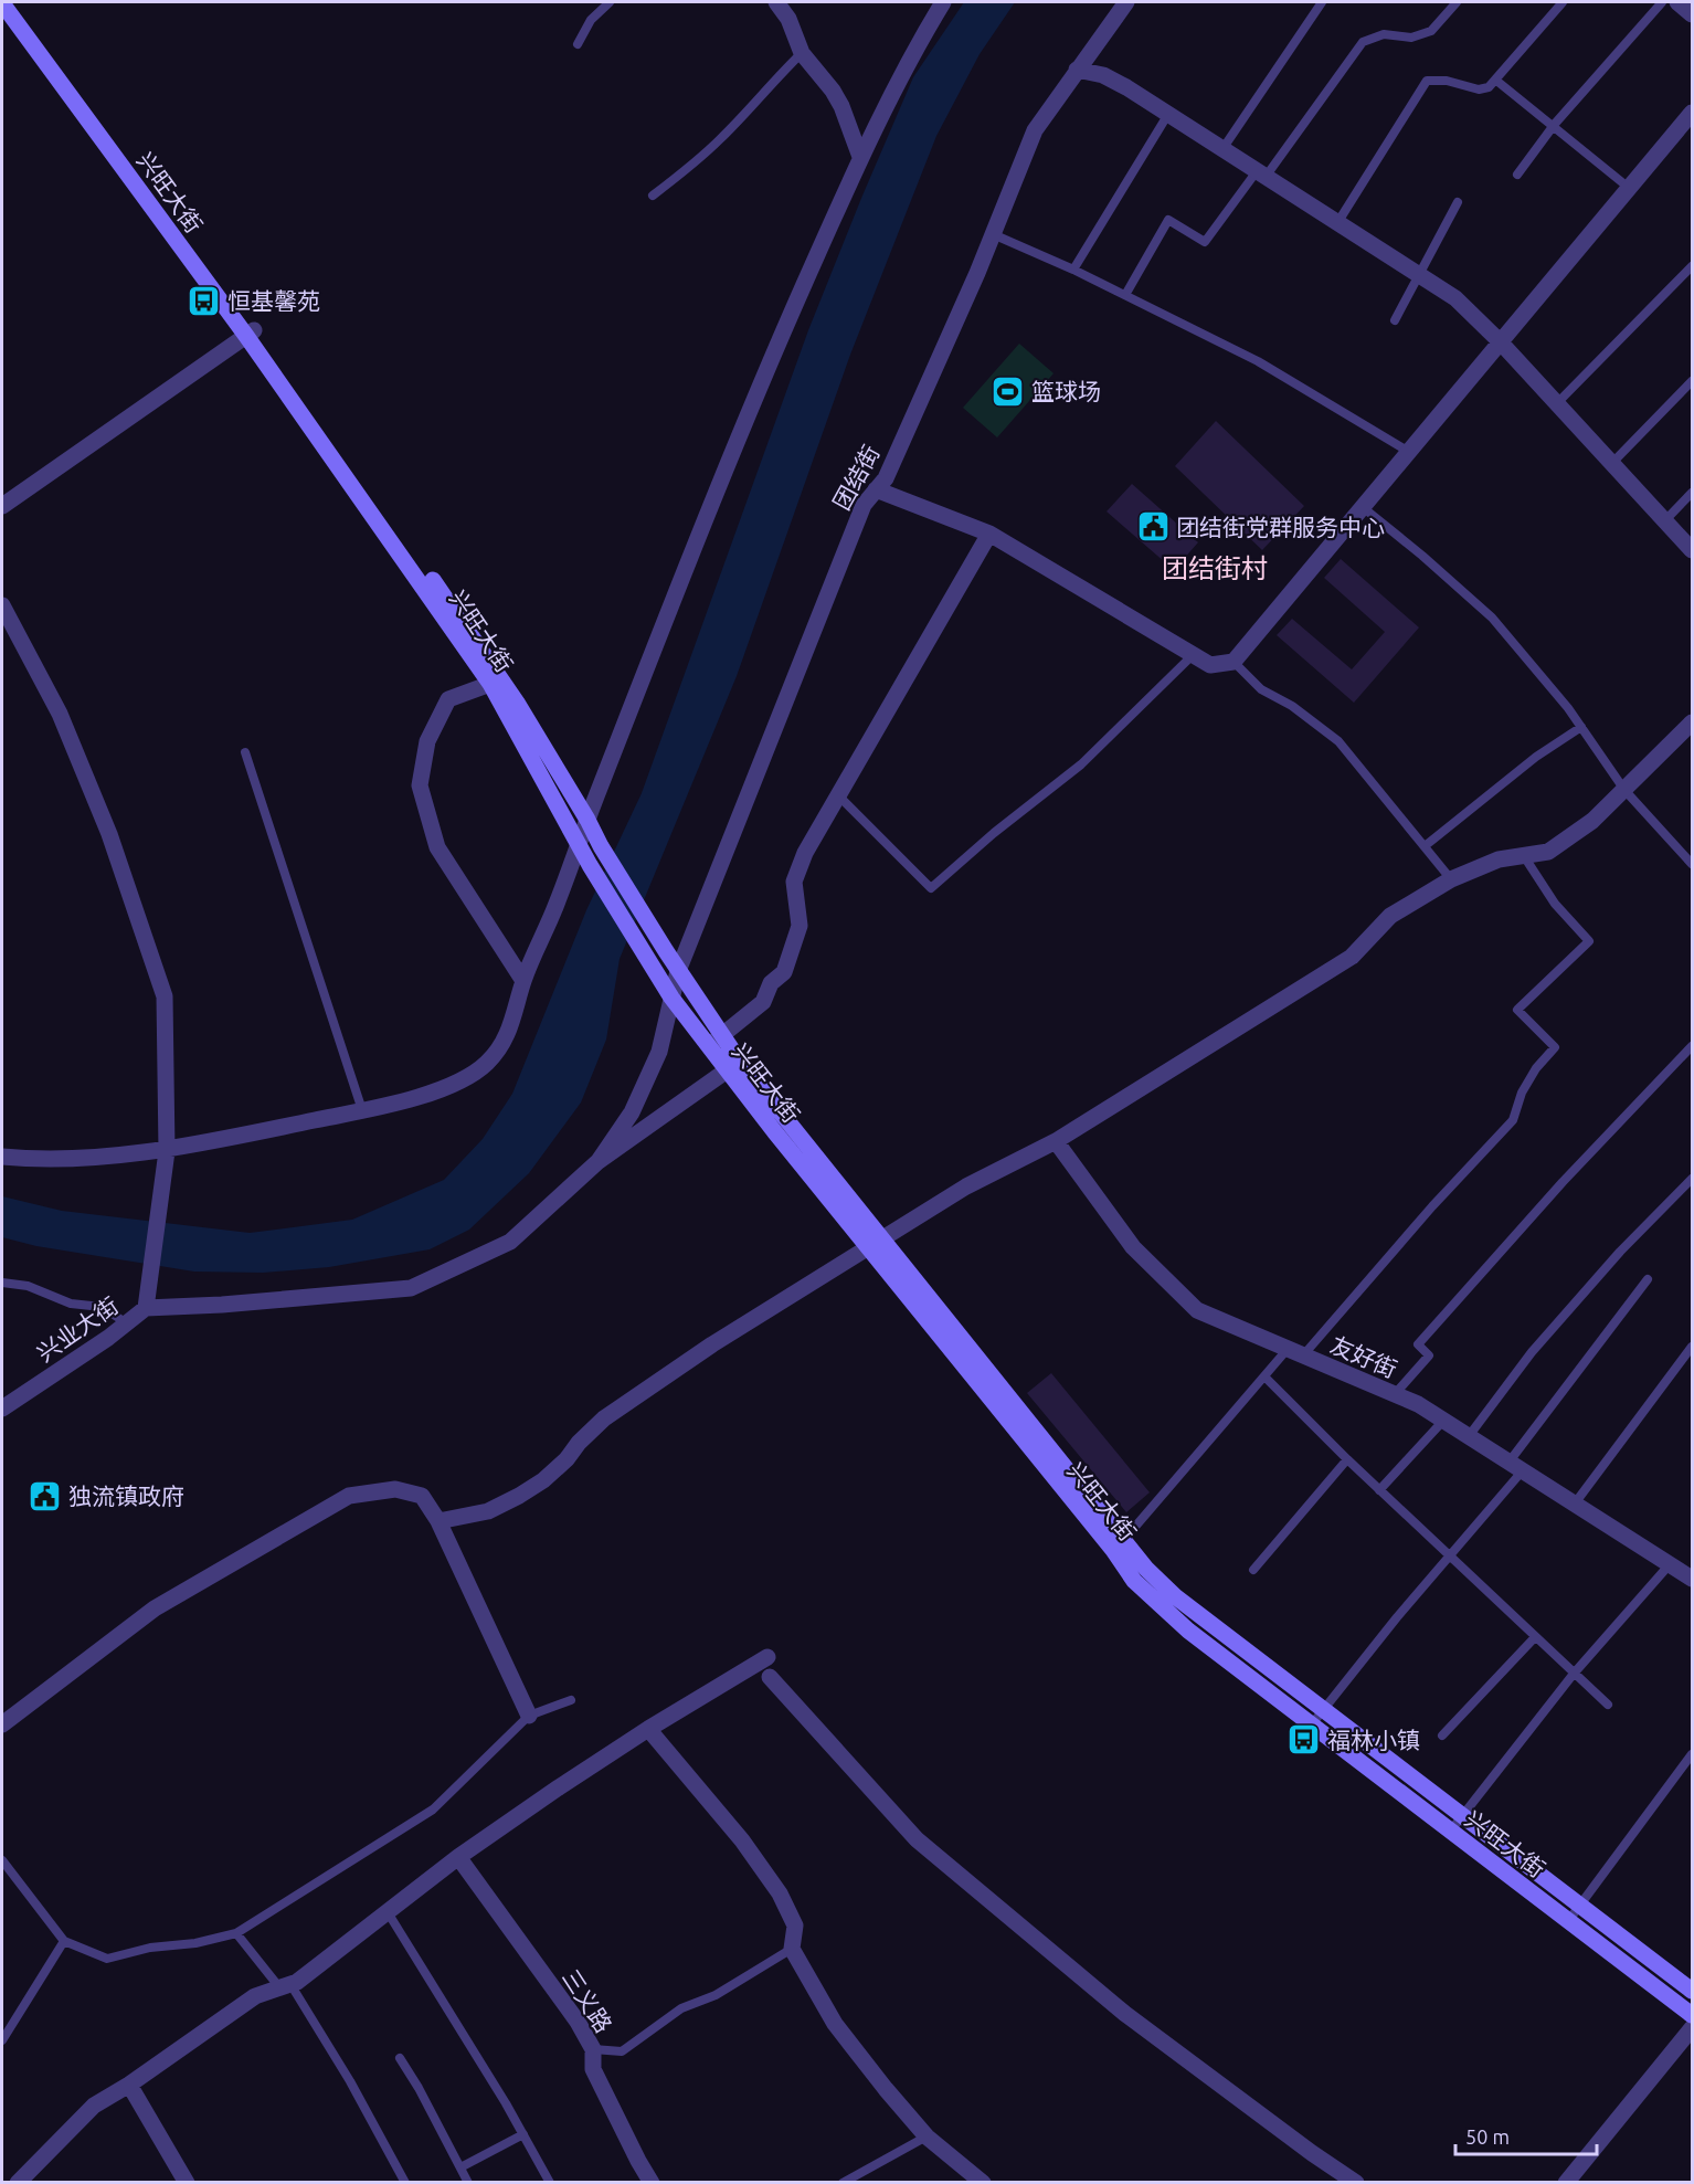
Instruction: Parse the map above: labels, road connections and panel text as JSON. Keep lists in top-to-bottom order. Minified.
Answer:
{"streets":{"street":["兴旺大街","团结街","兴业大街","友好街","三义路"]},"crossings":[["兴旺大街","团结街"]],"districts":["团结街村"],"places":{"bus stop":["恒基馨苑","福林小镇"],"sports":["篮球场"],"public building":["团结街党群服务中心","独流镇政府"]},"scale_bar":"50 m"}
